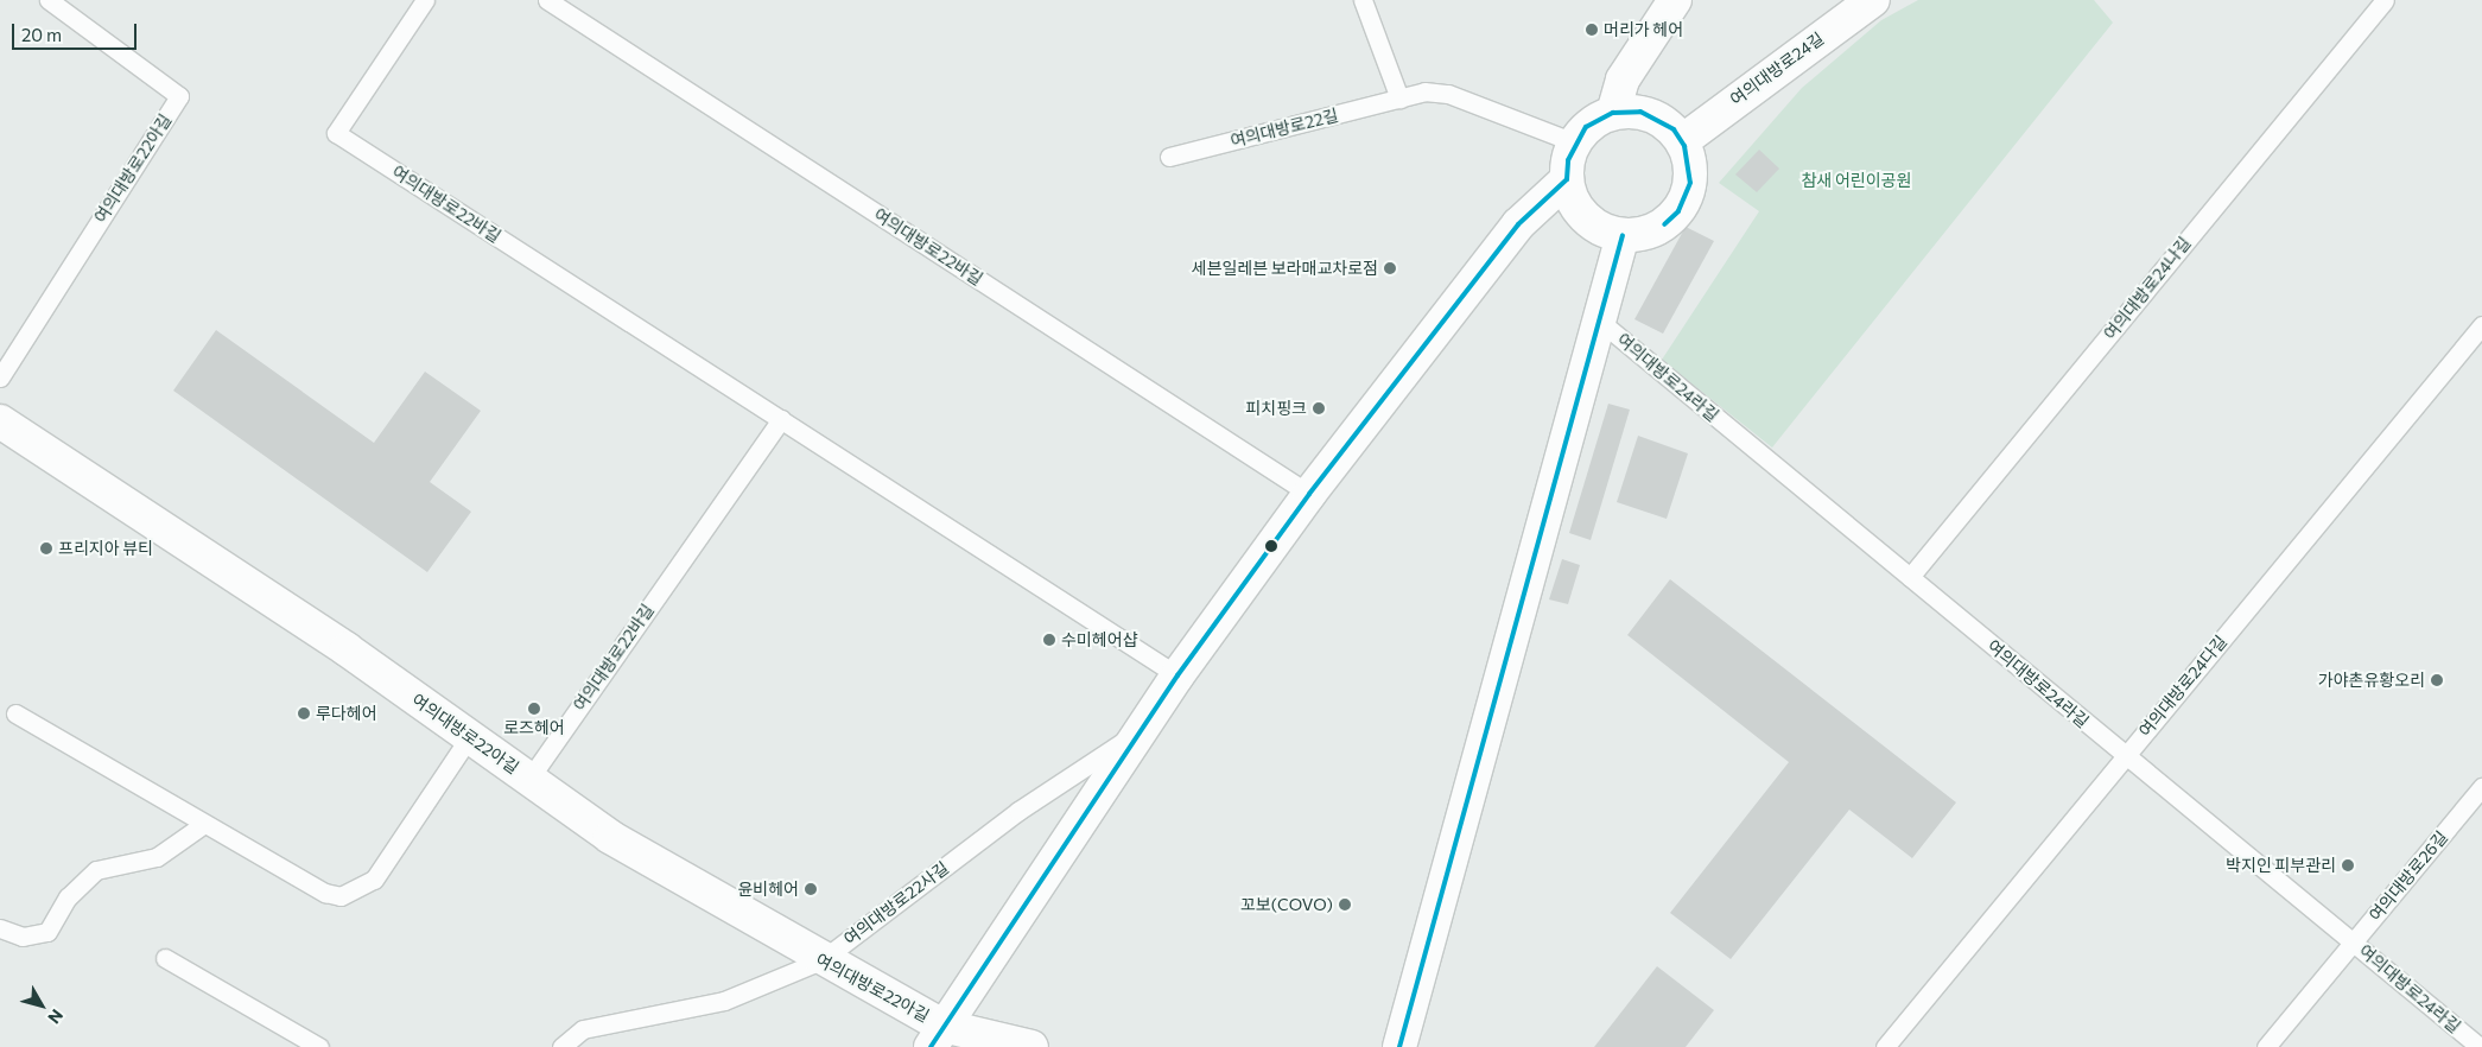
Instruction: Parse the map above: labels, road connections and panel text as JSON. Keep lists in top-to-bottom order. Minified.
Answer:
{"streets":{"street":["여의대방로24길","여의대방로22아길"],"lane":["여의대방로22길","여의대방로22바길","여의대방로24나길","여의대방로24라길","여의대방로24다길","여의대방로26길","여의대방로22사길"]},"crossings":[["여의대방로24길","여의대방로22길"],["여의대방로22아길","여의대방로22바길"],["여의대방로22아길","여의대방로22사길"],["여의대방로24나길","여의대방로24라길"],["여의대방로24라길","여의대방로24다길"],["여의대방로24라길","여의대방로26길"]],"parks":["참새 어린이공원"],"places":["머리가 헤어","세븐일레븐 보라매교차로점","피치핑크","프리지아 뷰티","수미헤어샵","가야촌유황오리","로즈헤어","루다헤어","박지인 피부관리","윤비헤어","꼬보(COVO)"],"scale_bar":"20 m","north":"bottom right"}
